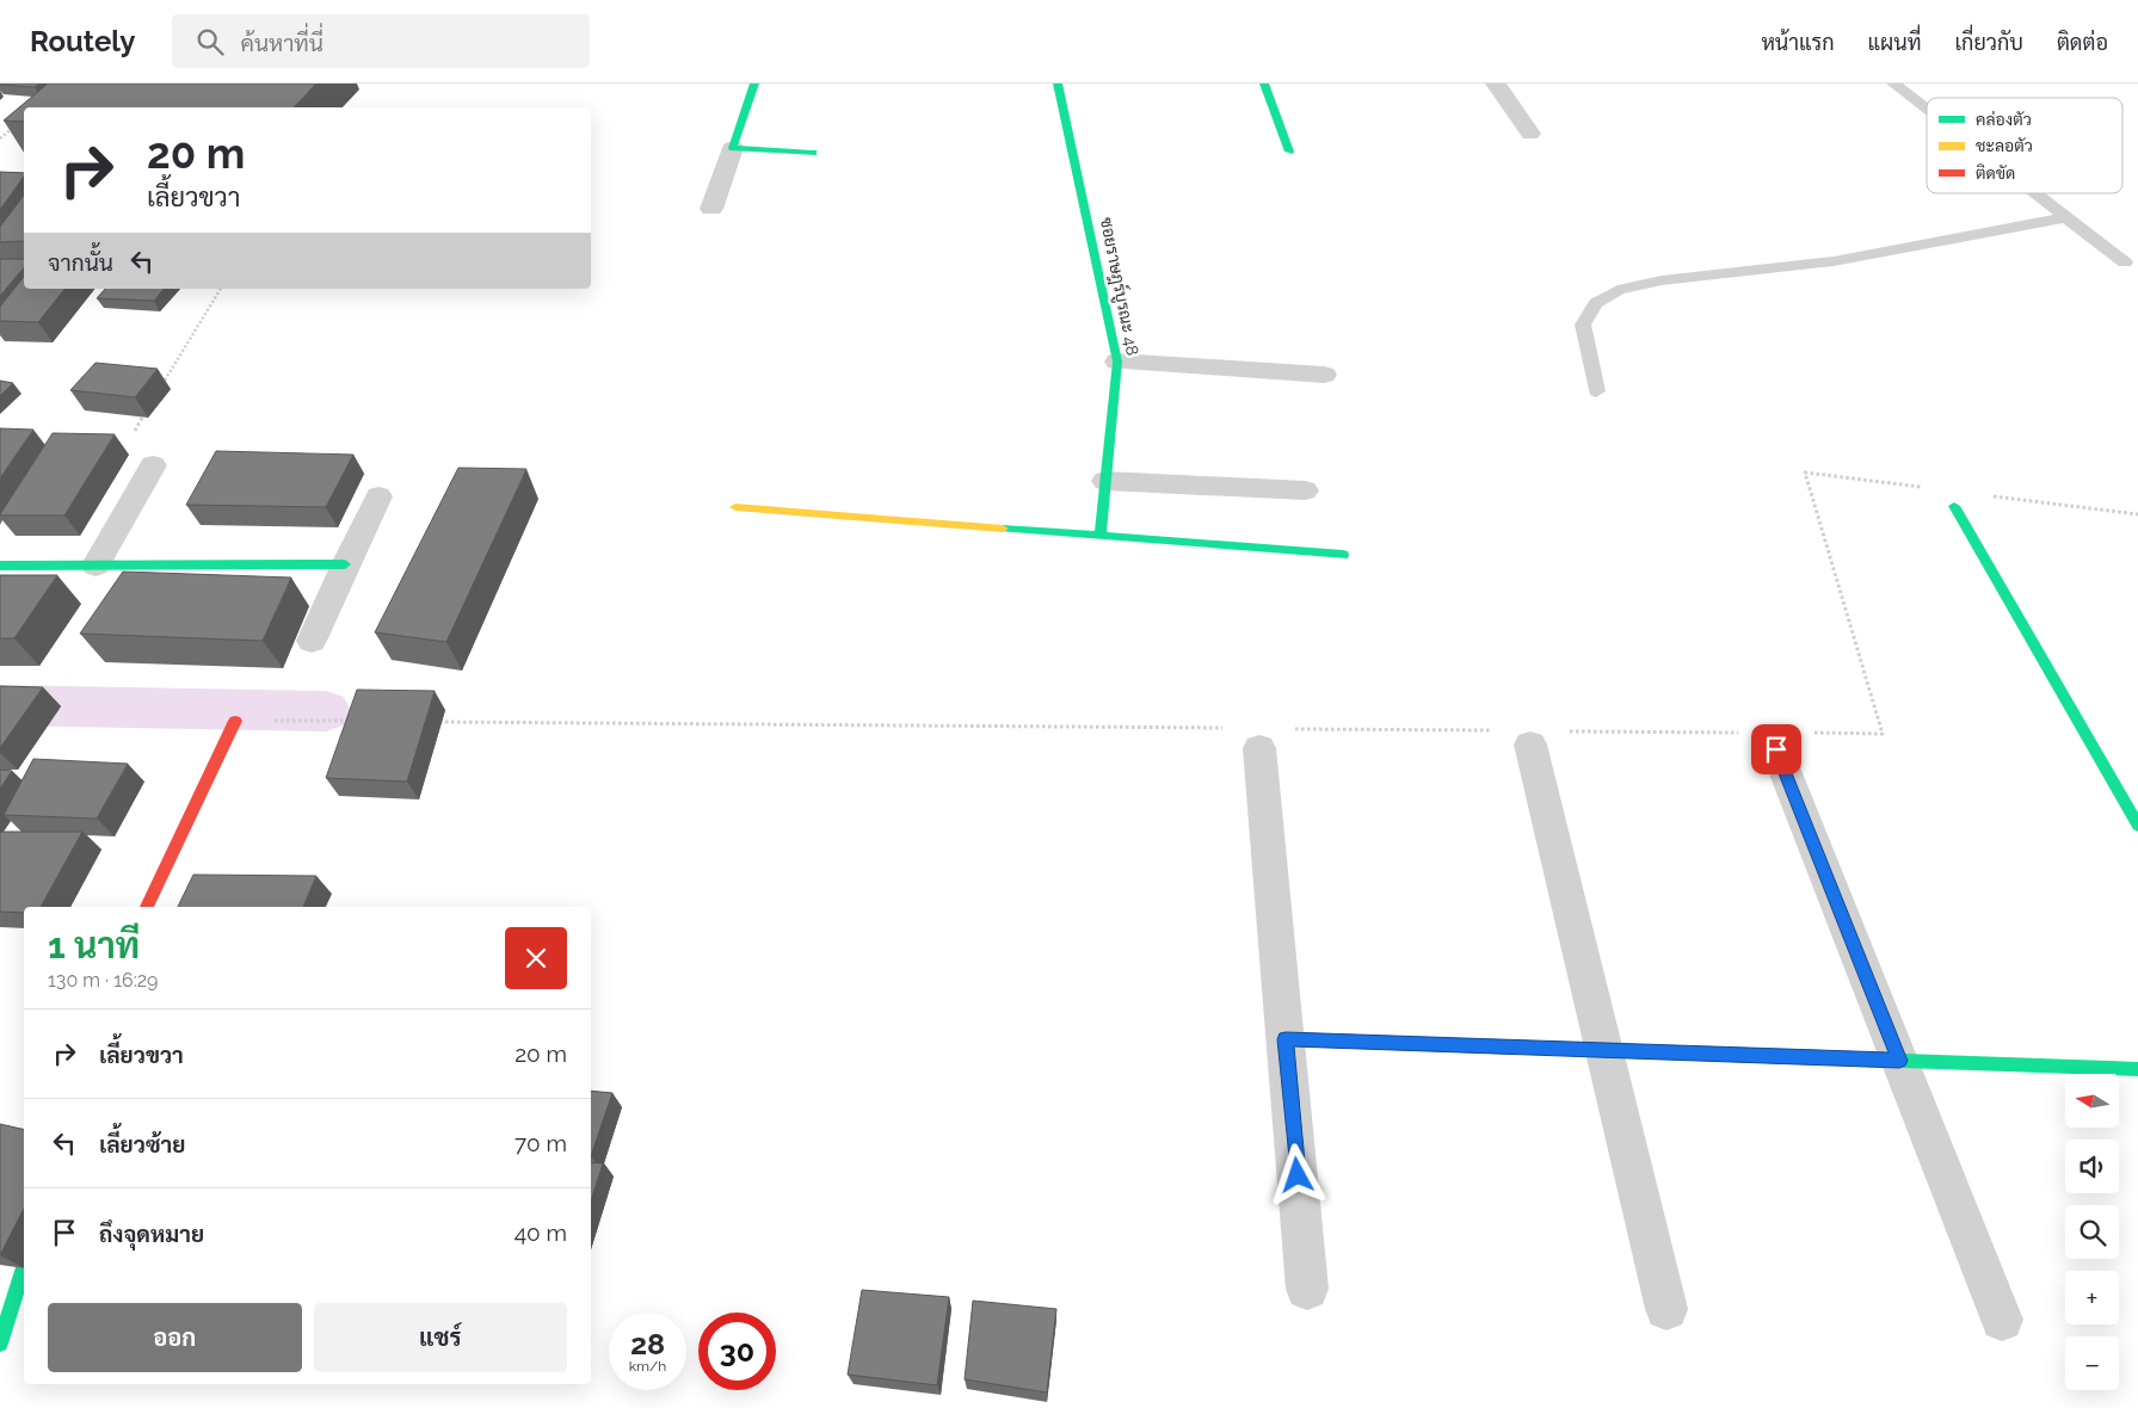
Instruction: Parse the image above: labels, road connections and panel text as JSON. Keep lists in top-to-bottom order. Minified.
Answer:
{"streets":{"street":["ซอยราษฎร์บูรณะ 48"]},"legend":["คล่องตัว","ชะลอตัว","ติดขัด"],"north":"left","page":{"header":"Routely","search":"ค้นหาที่นี่","nav":["หน้าแรก","แผนที่","เกี่ยวกับ","ติดต่อ"],"turn":["20 m","เลี้ยวขวา"],"then":"จากนั้น","heading":["1 นาที","130 m · 16:29"],"list":[{"name":"เลี้ยวขวา","value":"20 m"},{"name":"เลี้ยวซ้าย","value":"70 m"},{"name":"ถึงจุดหมาย","value":"40 m"}],"map_buttons":["+","−"],"buttons":["ออก","แชร์"],"speed":"28 km/h","limit":"30"}}
